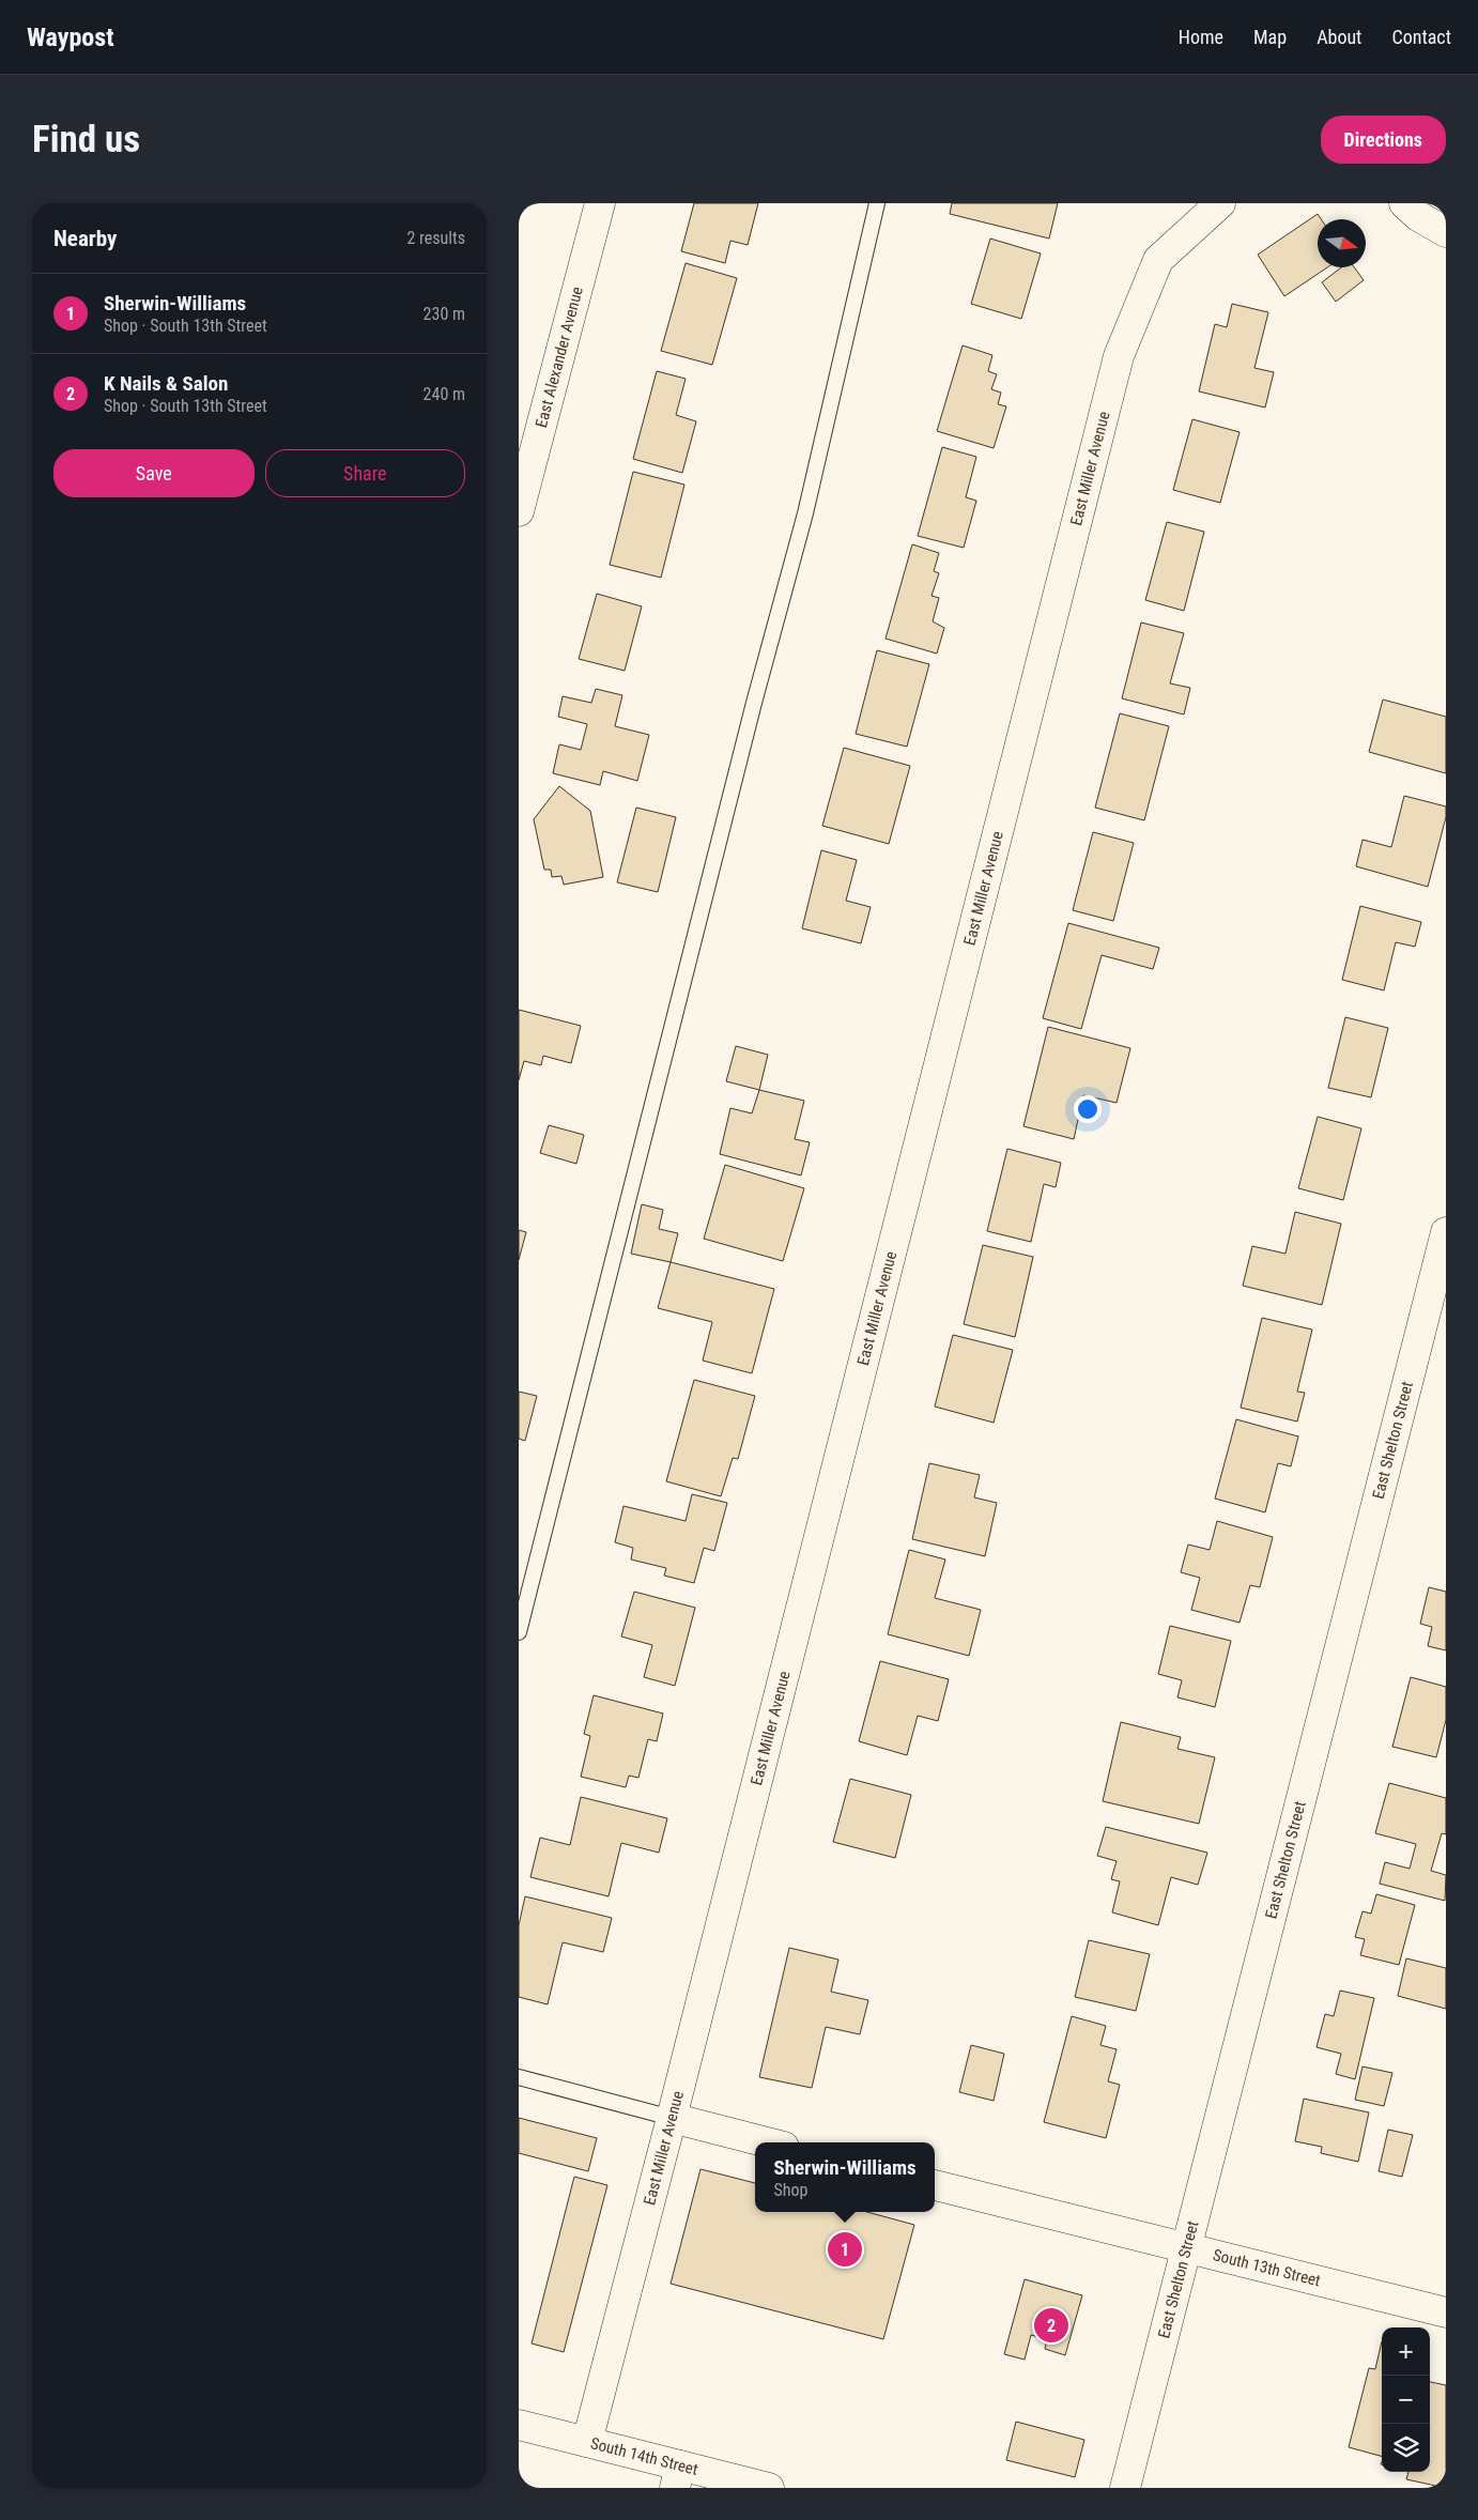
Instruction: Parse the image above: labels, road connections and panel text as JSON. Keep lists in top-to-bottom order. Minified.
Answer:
{"streets":{"street":["East Alexander Avenue","East Miller Avenue","East Shelton Street","South 13th Street","South 14th Street"]},"crossings":[["East Miller Avenue","South 14th Street"],["East Shelton Street","South 13th Street"]],"north":"right","page":{"header":"Waypost","nav":["Home","Map","About","Contact"],"buttons":["Directions",["Save","Share"]],"title":"Find us","heading":["Nearby","2 results"],"list":[{"mark":"1","name":"Sherwin-Williams","note":"Shop · South 13th Street","value":"230 m"},{"mark":"2","name":"K Nails & Salon","note":"Shop · South 13th Street","value":"240 m"}],"popup":["Sherwin-Williams","Shop"],"pins":["1","2"],"map_buttons":["+","−"]}}
